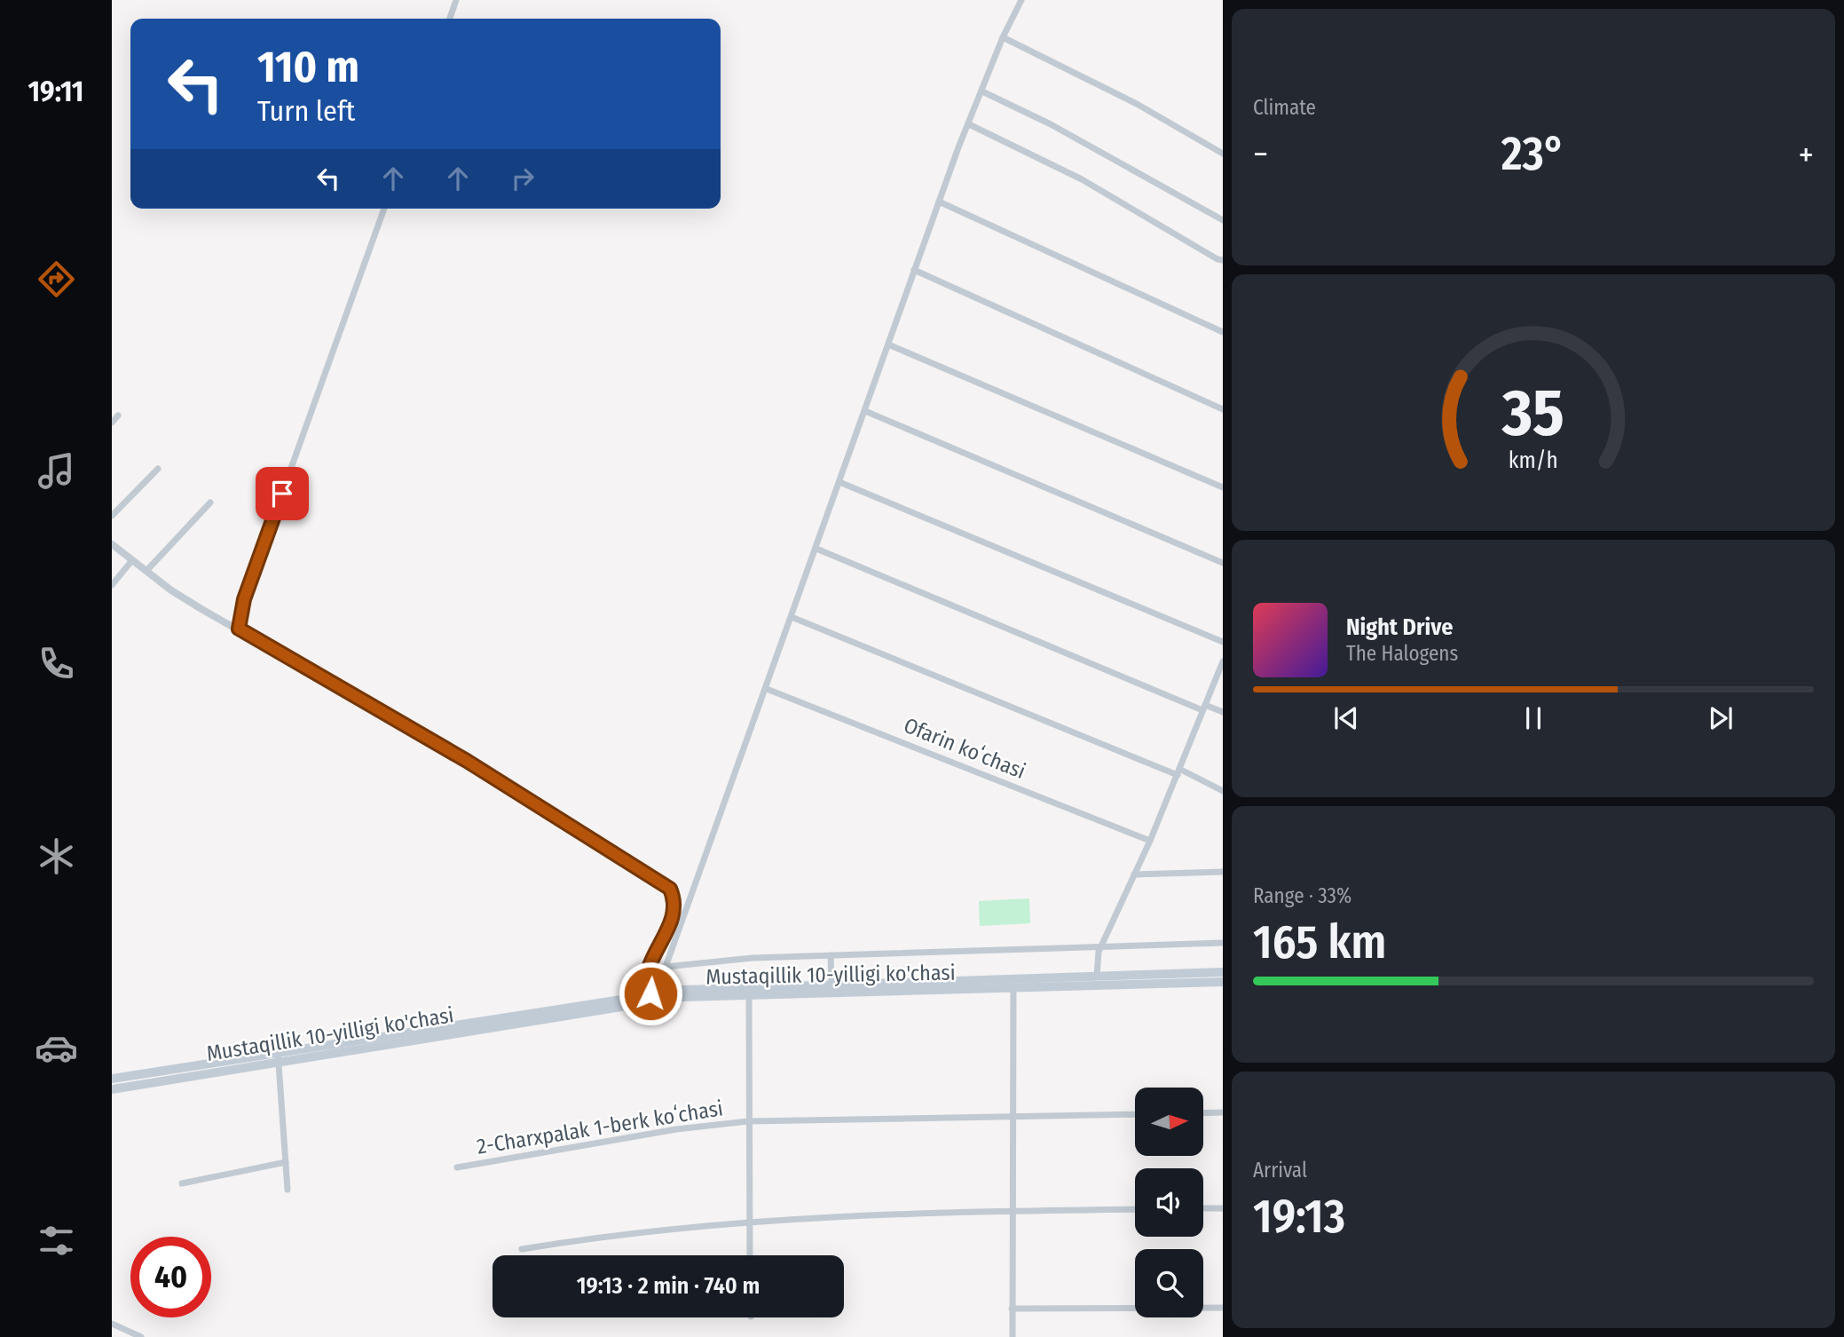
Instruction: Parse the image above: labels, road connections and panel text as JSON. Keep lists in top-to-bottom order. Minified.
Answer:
{"streets":{"main road":["Mustaqillik 10-yilligi ko'chasi"],"street":["Ofarin koʻchasi","2-Charxpalak 1-berk koʻchasi"]},"north":"right","page":{"tabs":"19:11","tile":["Climate",["Range · 33%","165 km"],["Arrival","19:13"]],"turn":["110 m","Turn left"],"heat":["−","23°","+"],"song":["Night Drive","The Halogens"],"limit":"40","trip":"19:13 · 2 min · 740 m","gauge":["35","km/h"]}}
